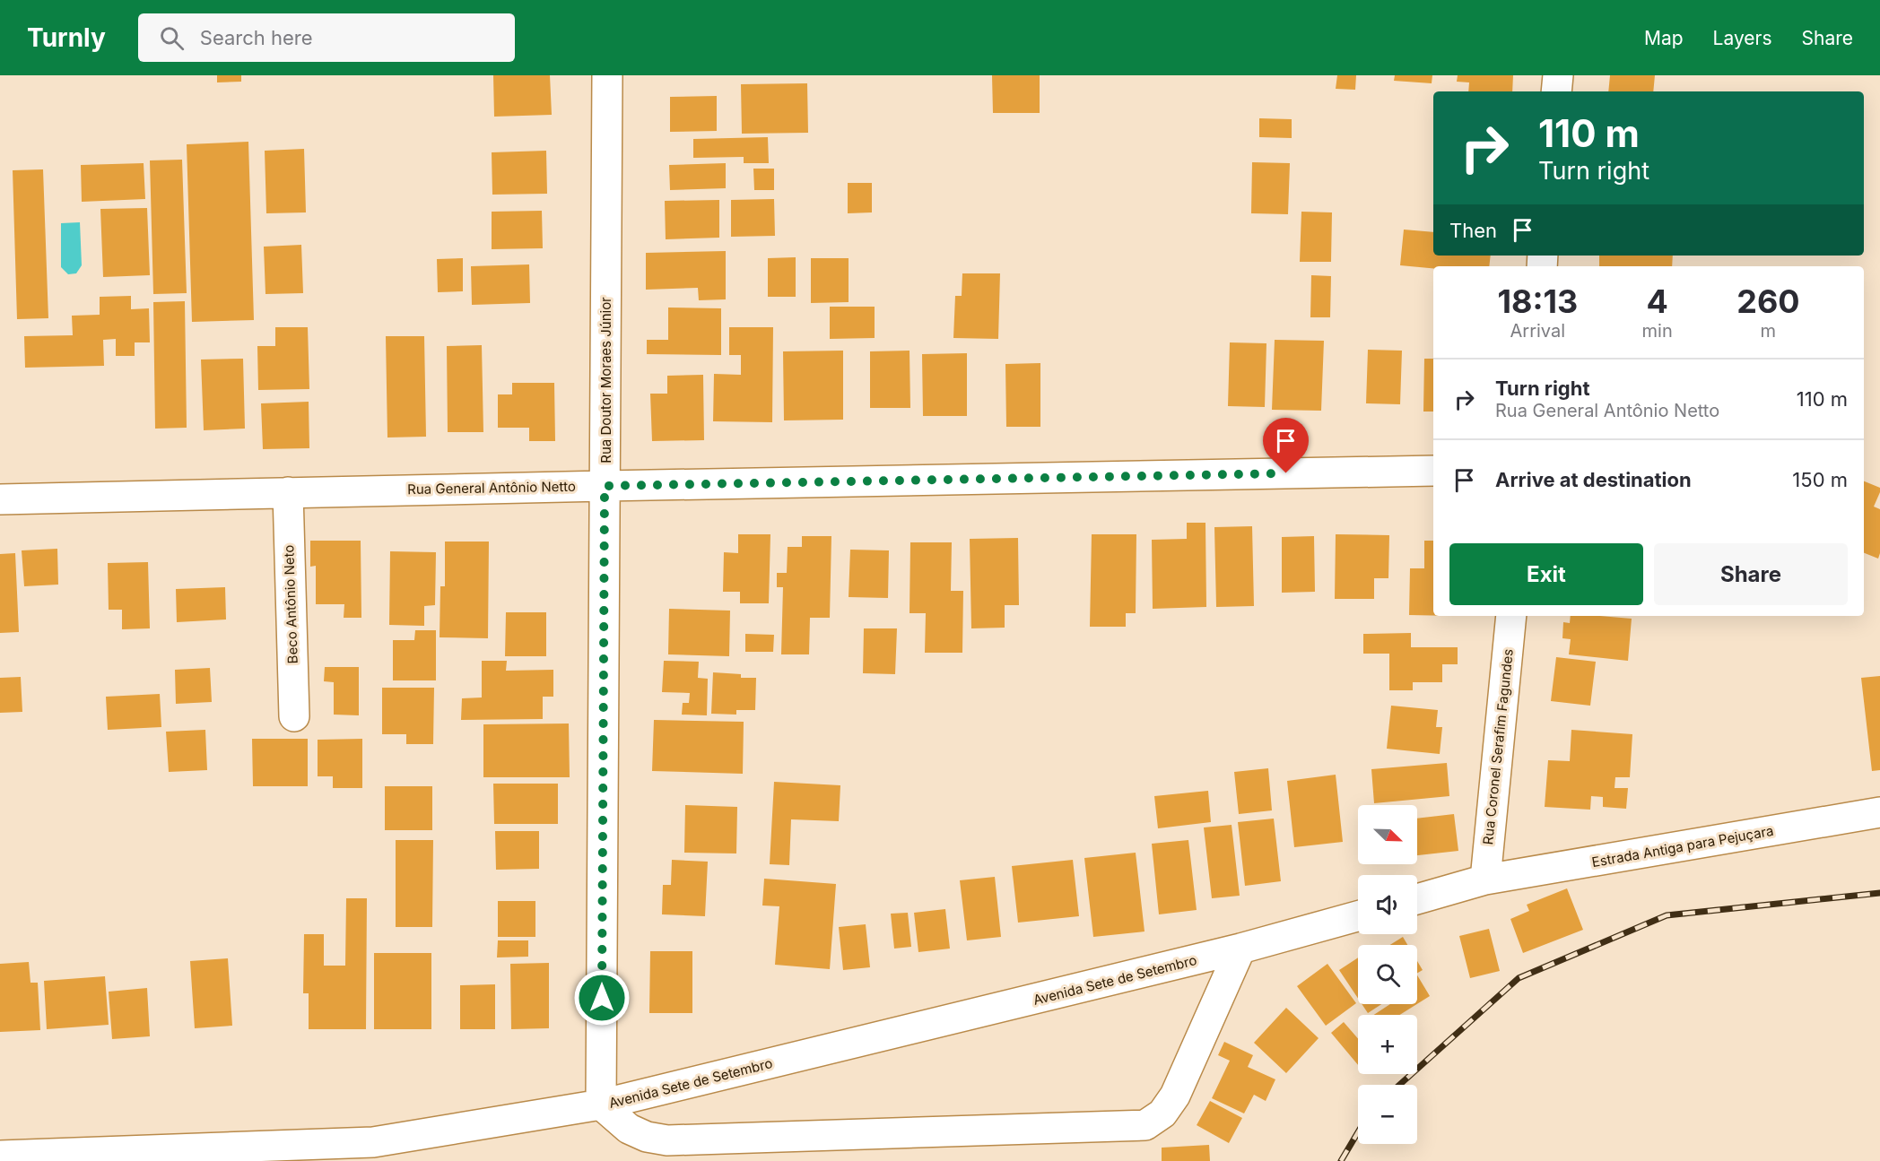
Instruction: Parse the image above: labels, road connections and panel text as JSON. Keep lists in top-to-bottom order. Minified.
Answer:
{"streets":{"street":["Rua Doutor Moraes Júnior","Rua General Antônio Netto","Beco Antônio Neto","Rua Coronel Serafim Fagundes","Estrada Antiga para Pejuçara","Avenida Sete de Setembro"]},"crossings":[["Rua Doutor Moraes Júnior","Rua General Antônio Netto"],["Rua Doutor Moraes Júnior","Avenida Sete de Setembro"],["Rua General Antônio Netto","Beco Antônio Neto"],["Rua Coronel Serafim Fagundes","Estrada Antiga para Pejuçara"]],"north":"bottom right","page":{"header":"Turnly","search":"Search here","nav":["Map","Layers","Share"],"turn":["110 m","Turn right"],"then":"Then","eta":["18:13","Arrival","4","min","260","m"],"list":[{"name":"Turn right","note":"Rua General Antônio Netto","value":"110 m"},{"name":"Arrive at destination","value":"150 m"}],"buttons":["Exit","Share"],"map_buttons":["+","−"]}}
